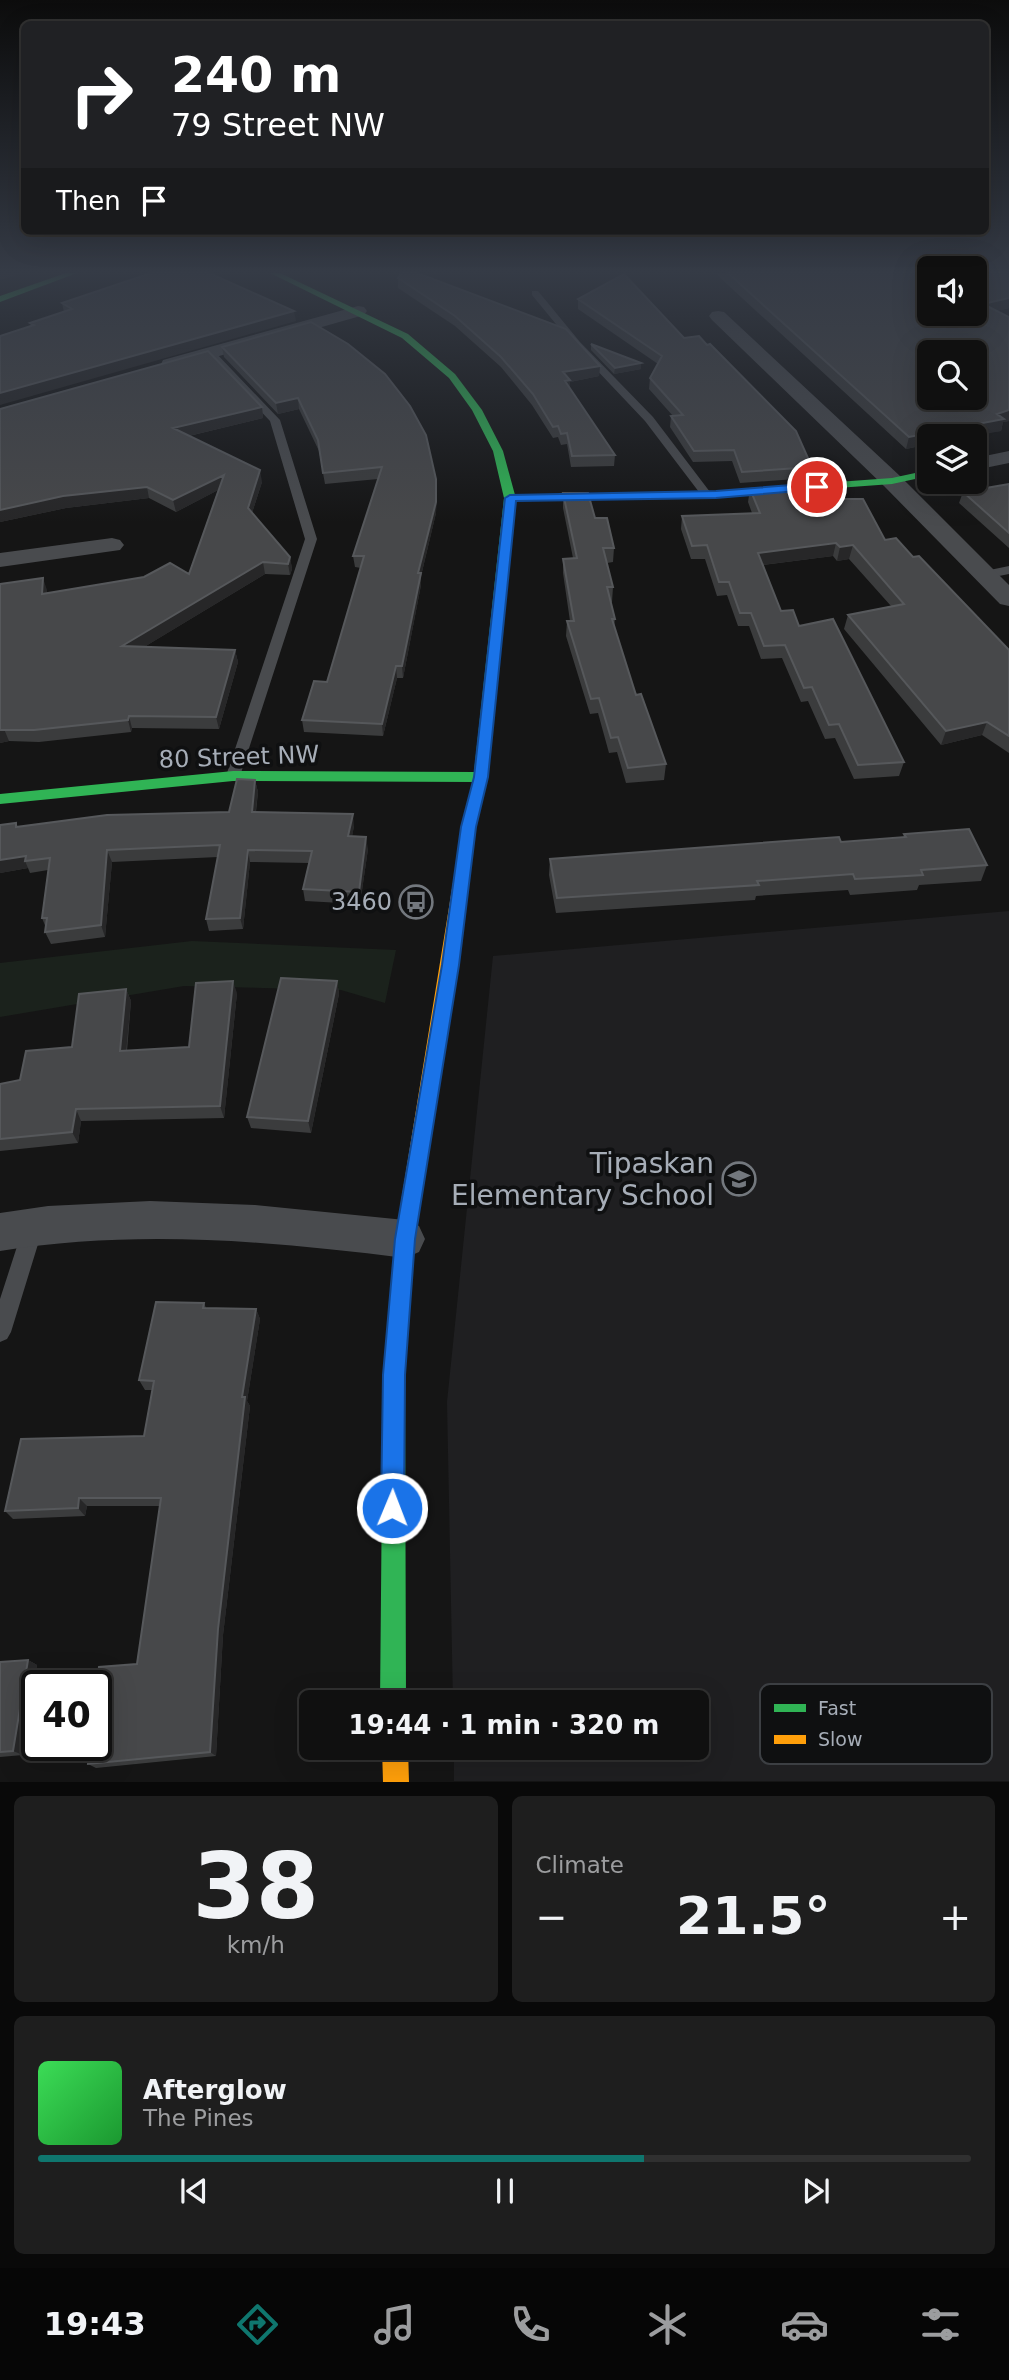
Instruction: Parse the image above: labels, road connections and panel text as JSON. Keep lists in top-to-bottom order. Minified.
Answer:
{"streets":{"street":["80 Street NW"]},"places":{"bus stop":["3460"],"school or university":["Tipaskan Elementary School"]},"legend":["Fast","Slow"],"page":{"turn":["240 m","79 Street NW"],"then":"Then","limit":"40","trip":"19:44 · 1 min · 320 m","tile":[["38","km/h"],"Climate"],"heat":["−","21.5°","+"],"song":["Afterglow","The Pines"],"tabs":"19:43"}}
